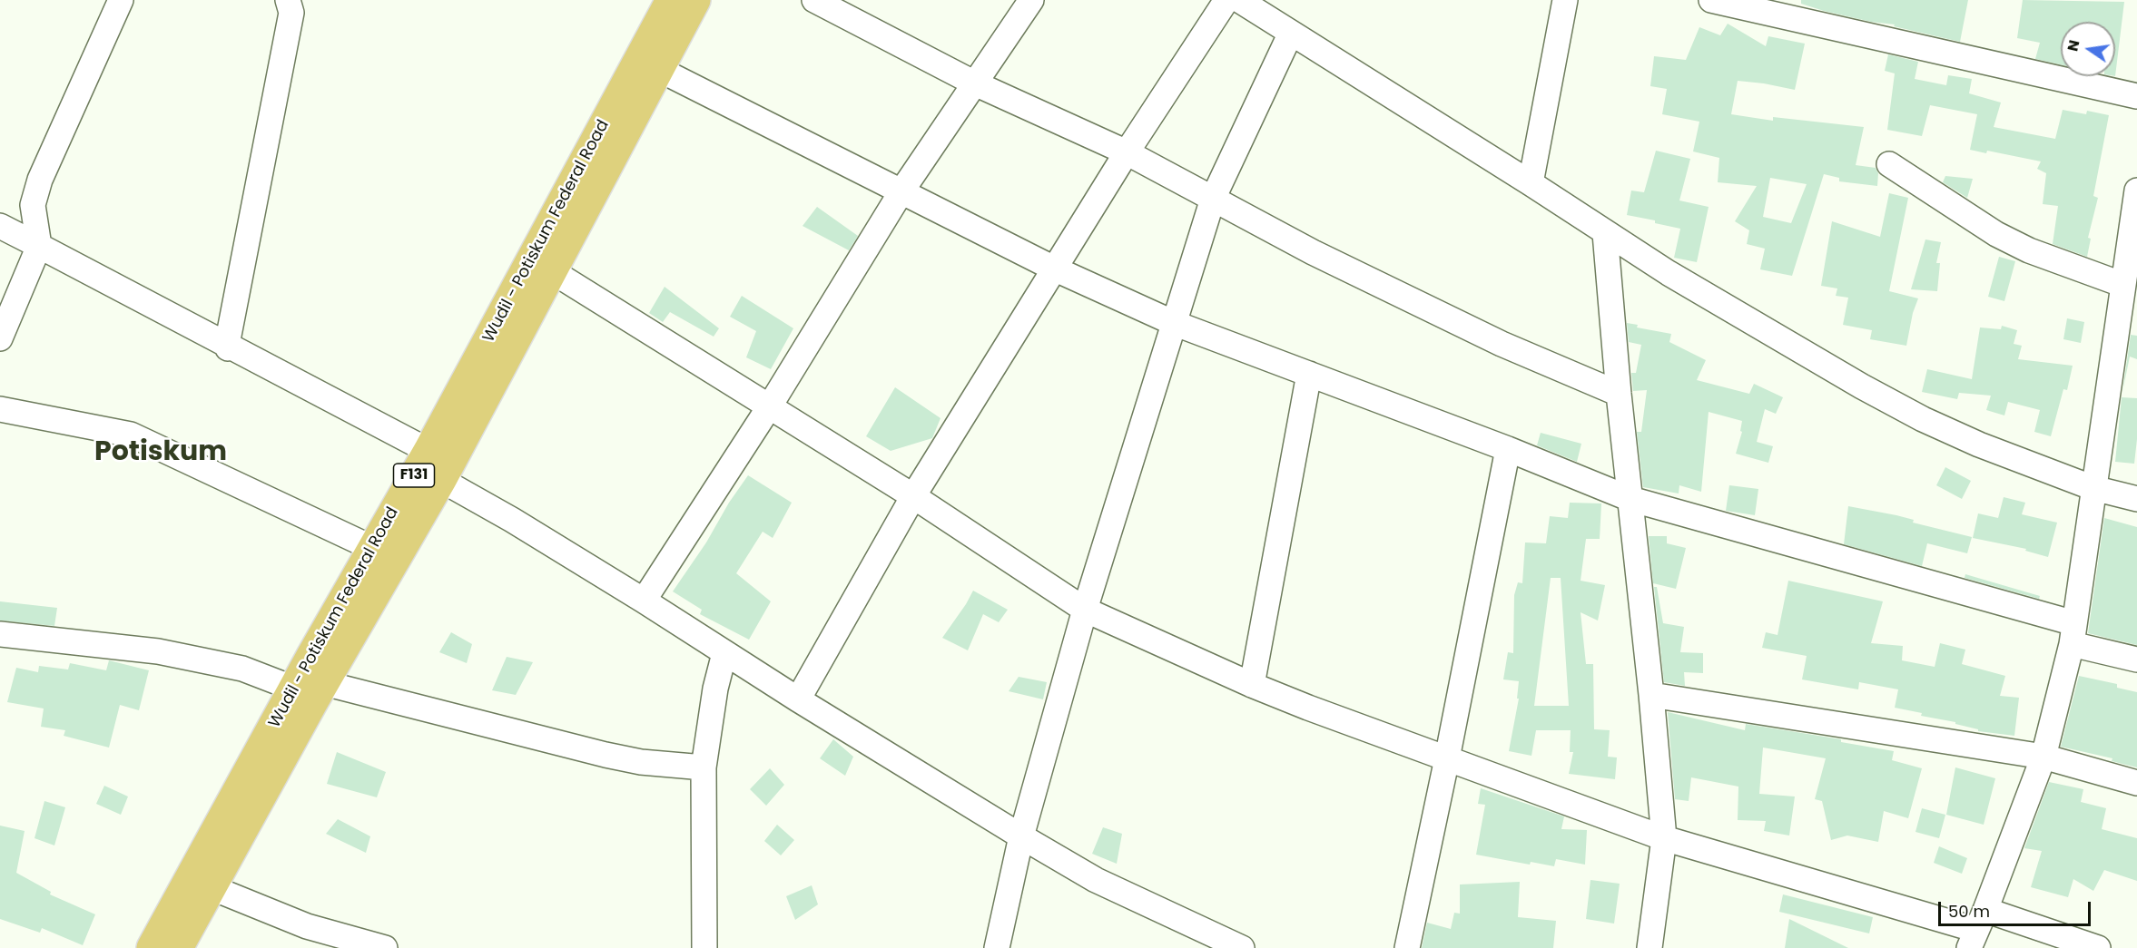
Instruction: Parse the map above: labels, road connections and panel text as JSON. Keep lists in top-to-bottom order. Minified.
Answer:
{"streets":{"main road":["Wudil - Potiskum Federal Road","F131"]},"districts":["Potiskum"],"scale_bar":"50 m","north":"left"}
